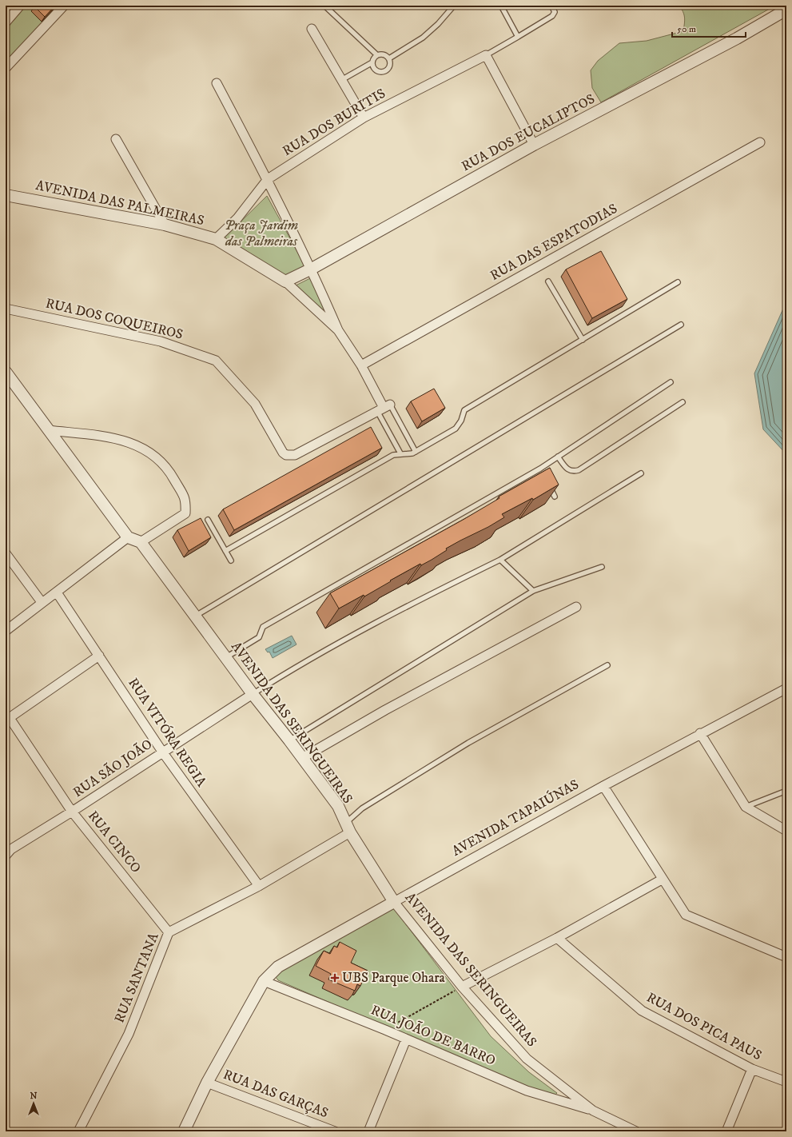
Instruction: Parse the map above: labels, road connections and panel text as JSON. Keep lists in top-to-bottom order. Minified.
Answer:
{"streets":{"street":["RUA DOS BURITIS","RUA DOS EUCALIPTOS","AVENIDA DAS PALMEIRAS","RUA DAS ESPATODIAS","RUA DOS COQUEIROS","AVENIDA DAS SERINGUEIRAS","RUA VITÓRA REGIA","RUA SÃO JOÃO","AVENIDA TAPAIÚNAS","RUA CINCO","RUA SANTANA","RUA DOS PICA PAUS","RUA JOÃO DE BARRO","RUA DAS GARÇAS"]},"crossings":[["RUA DOS BURITIS","AVENIDA DAS PALMEIRAS"],["RUA DOS EUCALIPTOS","AVENIDA DAS PALMEIRAS"],["AVENIDA DAS PALMEIRAS","RUA DAS ESPATODIAS"],["AVENIDA DAS PALMEIRAS","RUA DOS COQUEIROS"],["AVENIDA DAS SERINGUEIRAS","RUA SÃO JOÃO"],["AVENIDA DAS SERINGUEIRAS","AVENIDA TAPAIÚNAS"],["AVENIDA DAS SERINGUEIRAS","RUA SANTANA"],["AVENIDA DAS SERINGUEIRAS","RUA JOÃO DE BARRO"],["RUA VITÓRA REGIA","RUA SÃO JOÃO"],["RUA VITÓRA REGIA","RUA SANTANA"],["RUA SÃO JOÃO","RUA CINCO"],["AVENIDA TAPAIÚNAS","RUA JOÃO DE BARRO"],["AVENIDA TAPAIÚNAS","RUA DAS GARÇAS"],["RUA CINCO","RUA SANTANA"]],"parks":["Praça Jardim das Palmeiras"],"places":{"health":["UBS Parque Ohara"]},"scale_bar":"50 m","north":"top"}
